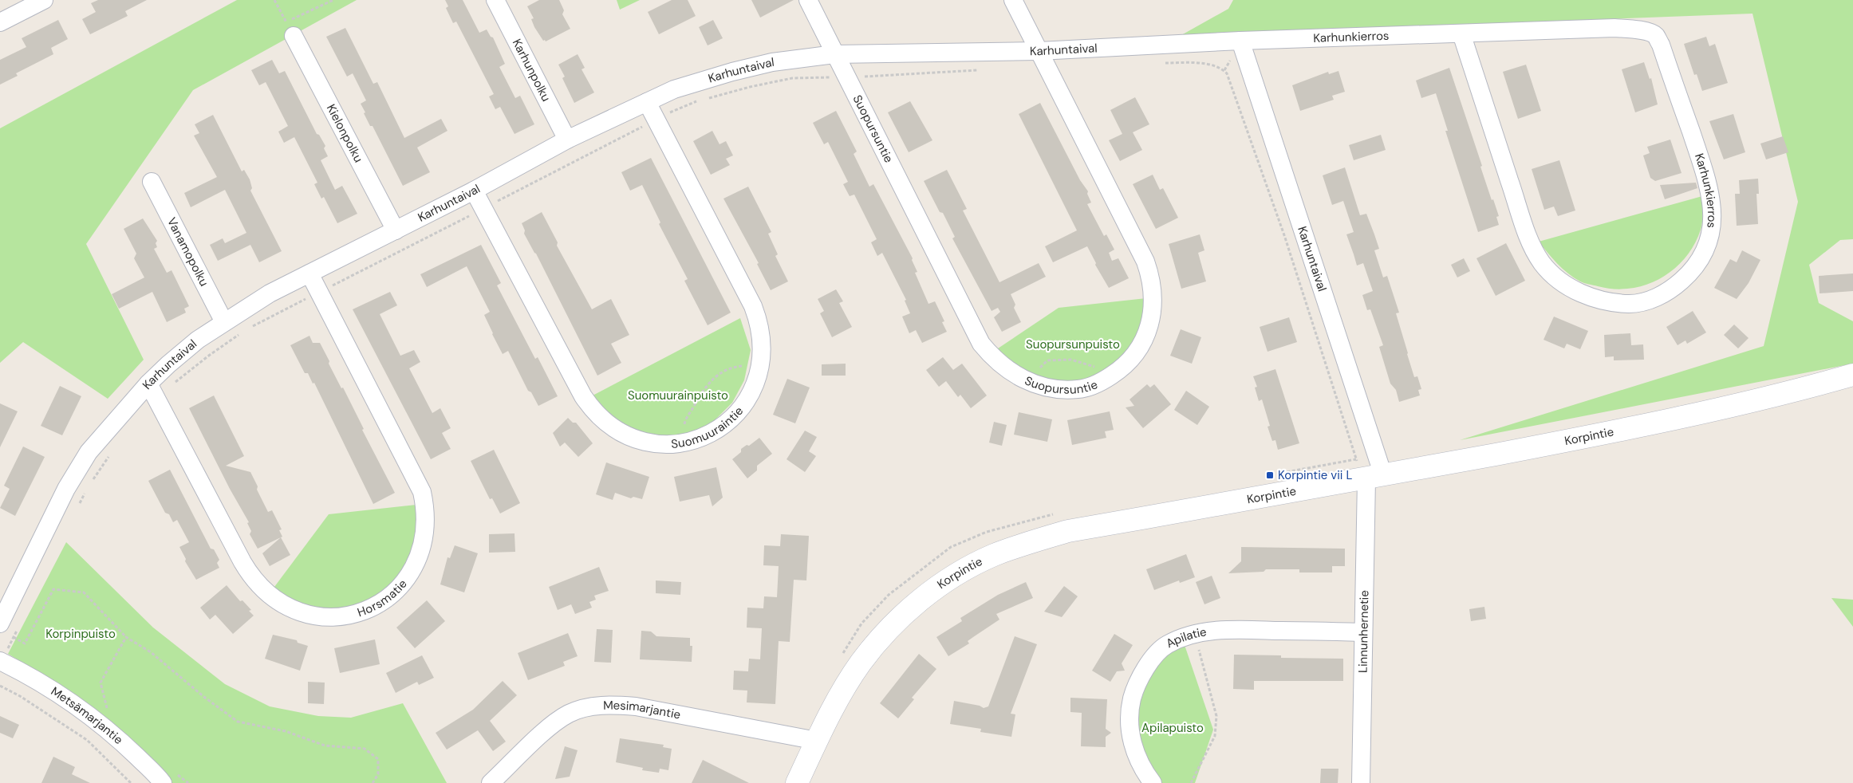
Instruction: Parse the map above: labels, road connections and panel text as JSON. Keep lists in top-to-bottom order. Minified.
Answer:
{"streets":{"street":["Karhunkierros","Karhuntaival","Karhunpolku","Suopursuntie","Kielonpolku","Vanamopolku","Suomuuraintie","Korpintie","Horsmatie","Linnunhernetie","Apilatie","Mesimarjantie","Metsämarjantie"]},"crossings":[["Karhunkierros","Karhuntaival"],["Karhuntaival","Karhunpolku"],["Karhuntaival","Suopursuntie"],["Karhuntaival","Kielonpolku"],["Karhuntaival","Vanamopolku"],["Karhuntaival","Suomuuraintie"],["Karhuntaival","Korpintie"],["Karhuntaival","Horsmatie"],["Karhuntaival","Linnunhernetie"],["Korpintie","Linnunhernetie"],["Korpintie","Mesimarjantie"],["Linnunhernetie","Apilatie"]],"parks":["Suopursunpuisto","Suomuurainpuisto","Korpinpuisto","Apilapuisto"],"places":{"transit":["Korpintie vii L"]}}
